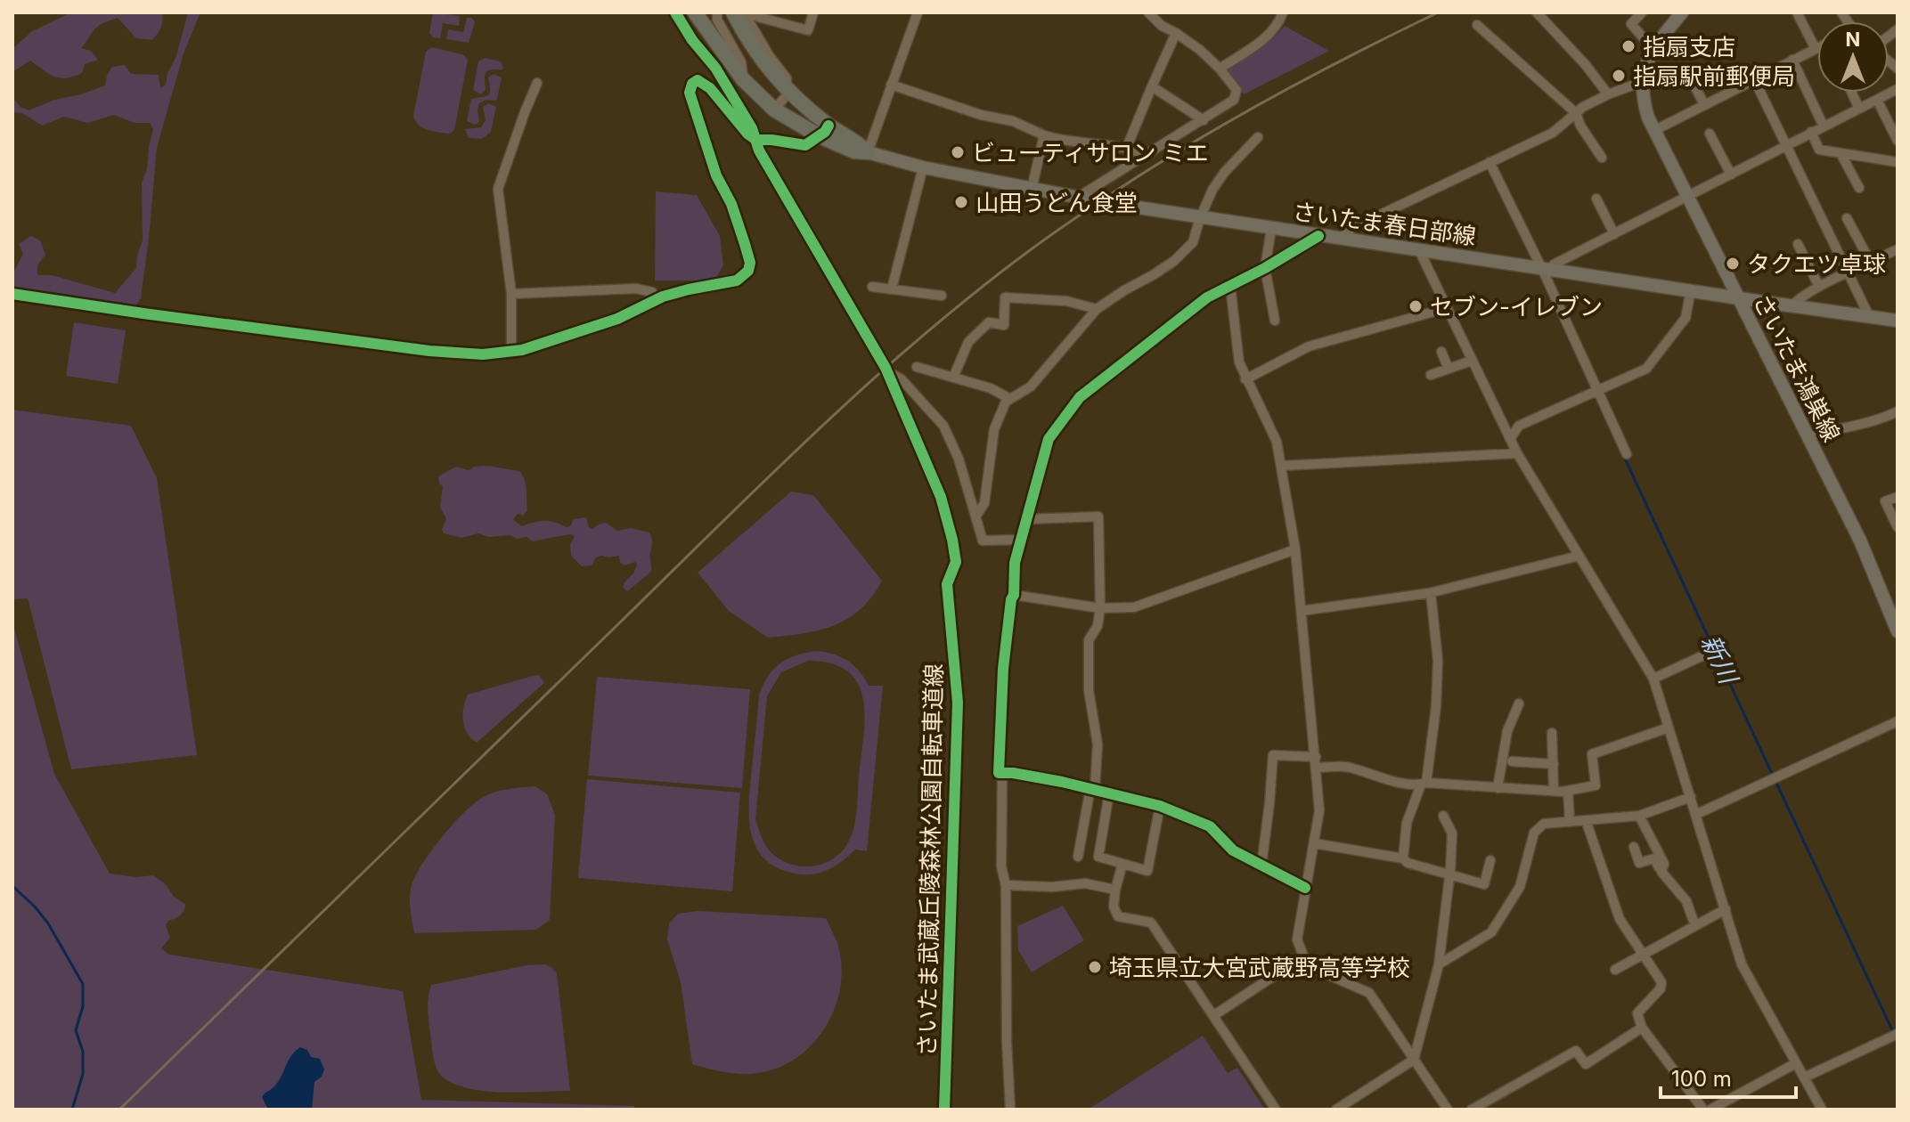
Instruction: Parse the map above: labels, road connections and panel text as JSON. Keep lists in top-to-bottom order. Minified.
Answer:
{"streets":{"main road":["さいたま春日部線","さいたま鴻巣線"],"cycle path":["さいたま武蔵丘陵森林公園自転車道線"]},"crossings":[["さいたま春日部線","さいたま鴻巣線"]],"water":["新川"],"places":["指扇支店","指扇駅前郵便局","ビューティサロン ミエ","山田うどん食堂","タクエツ卓球","セブン-イレブン","埼玉県立大宮武蔵野高等学校"],"scale_bar":"100 m","north":"top"}
